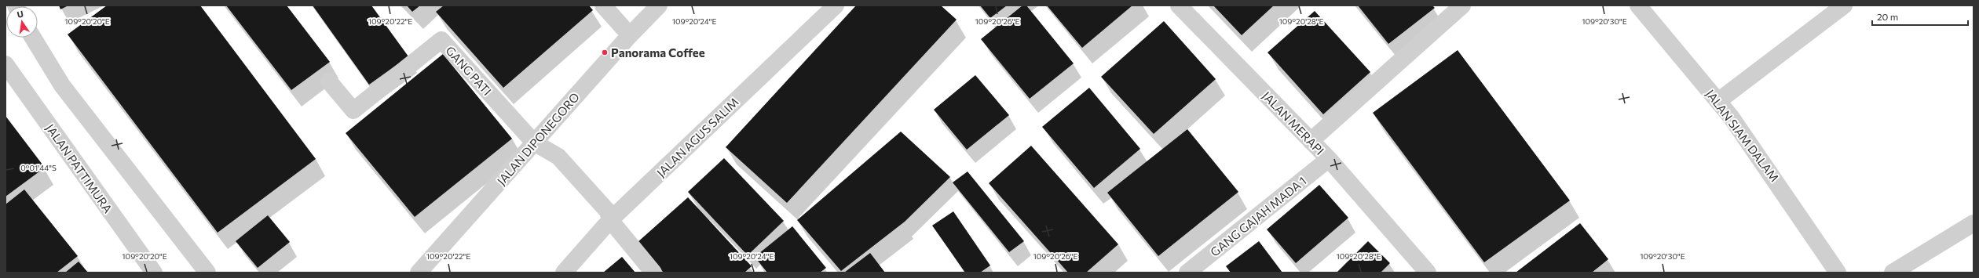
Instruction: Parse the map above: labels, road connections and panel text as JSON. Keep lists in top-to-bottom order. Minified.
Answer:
{"streets":{"street":["GANG PATI","JALAN MERAPI","JALAN SIAM DALAM","JALAN AGUS SALIM","JALAN DIPONEGORO","JALAN PATTIMURA","GANG GAJAH MADA 1"]},"crossings":[["GANG PATI","JALAN DIPONEGORO"],["JALAN MERAPI","GANG GAJAH MADA 1"]],"places":["Panorama Coffee"],"scale_bar":"20 m","north":"top","coordinates":["109°20'20\"E","109°20'22\"E","109°20'24\"E","109°20'26\"E","109°20'28\"E","109°20'30\"E","0°01'44\"S"]}
